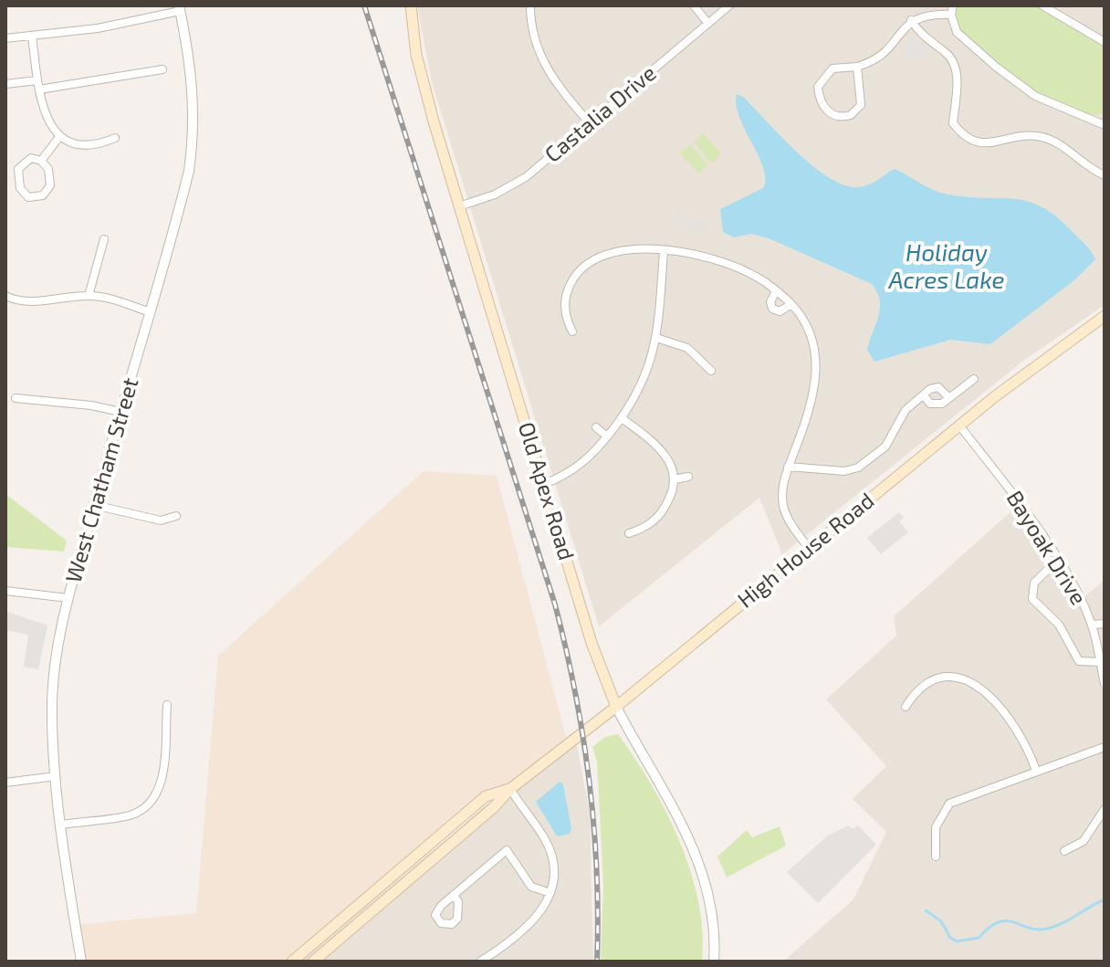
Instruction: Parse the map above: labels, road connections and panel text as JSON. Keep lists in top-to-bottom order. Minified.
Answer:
{"streets":{"main road":["Old Apex Road","High House Road"],"street":["Castalia Drive","West Chatham Street","Bayoak Drive"]},"crossings":[["Castalia Drive","Old Apex Road"],["Old Apex Road","High House Road"],["Bayoak Drive","High House Road"]],"water":["Holiday Acres Lake"]}
